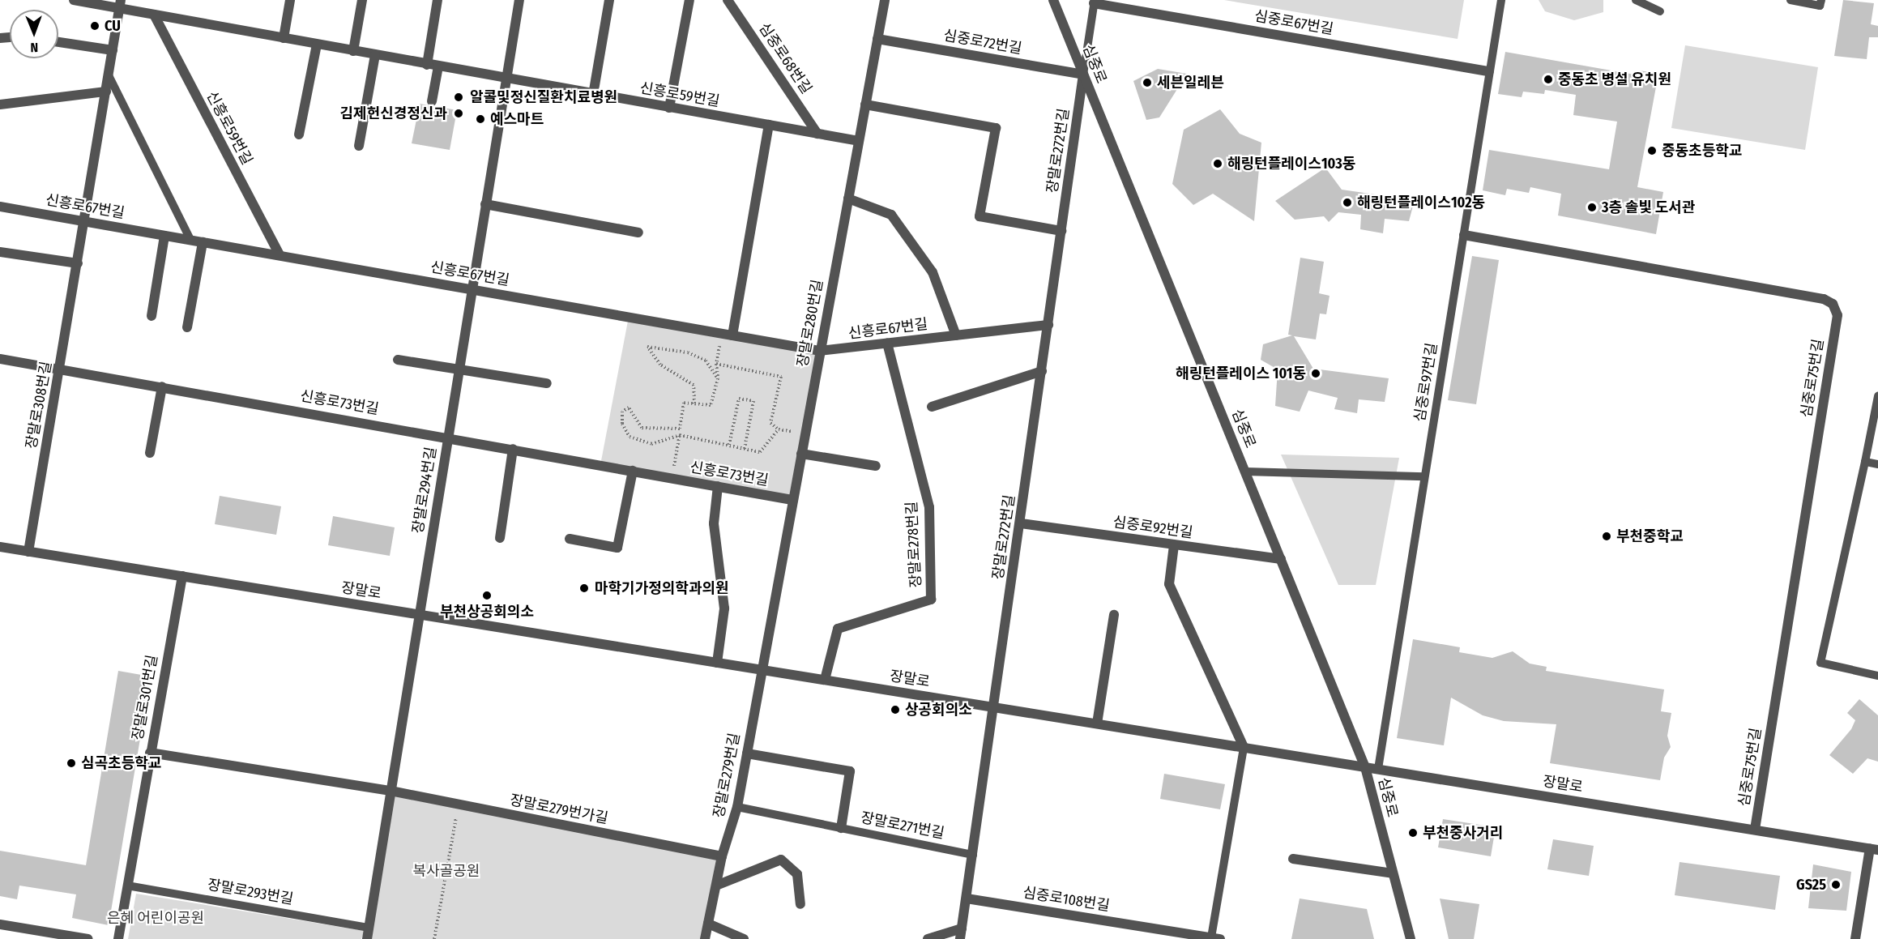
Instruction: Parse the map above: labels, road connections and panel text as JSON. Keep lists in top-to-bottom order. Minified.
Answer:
{"streets":{"street":["심중로67번길","심중로72번길","심중로68번길","심중로","신흥로59번길","장말로272번길","신흥로67번길","장말로280번길","심중로75번길","신흥로73번길","장말로308번길","장말로294번길","심중로92번길","장말로278번길","장말로","장말로301번길","장말로279번길","장말로279번가길","장말로271번길","심중로108번길"],"lane":["심중로97번길","장말로293번길"]},"crossings":[["심중로67번길","심중로97번길"],["심중로72번길","심중로"],["심중로72번길","장말로272번길"],["심중로72번길","장말로280번길"],["심중로68번길","신흥로59번길"],["심중로","장말로272번길"],["심중로","심중로92번길"],["심중로","장말로"],["신흥로59번길","신흥로67번길"],["신흥로59번길","장말로280번길"],["신흥로59번길","장말로308번길"],["신흥로59번길","장말로294번길"],["장말로272번길","신흥로67번길"],["장말로272번길","심중로92번길"],["장말로272번길","장말로"],["신흥로67번길","장말로280번길"],["신흥로67번길","장말로308번길"],["신흥로67번길","장말로294번길"],["신흥로67번길","장말로278번길"],["장말로280번길","신흥로73번길"],["장말로280번길","장말로"],["장말로280번길","장말로279번길"],["심중로75번길","심중로97번길"],["심중로75번길","장말로"],["심중로97번길","장말로"],["신흥로73번길","장말로308번길"],["신흥로73번길","장말로294번길"],["장말로308번길","장말로"],["장말로294번길","장말로"],["장말로278번길","장말로"],["장말로","장말로301번길"],["장말로","장말로279번길"],["장말로301번길","장말로293번길"],["장말로279번길","장말로279번가길"],["장말로279번길","장말로271번길"]],"parks":["복사골공원","은혜 어린이공원"],"places":["CU","중동초 병설 유치원","세븐일레븐","알콜및정신질환치료병원","김제헌신경정신과","예스마트","중동초등학교","해링턴플레이스103동","해링턴플레이스102동","3층 솔빛 도서관","해링턴플레이스 101동","부천중학교","마학기가정의학과의원","부천상공회의소","상공회의소","심곡초등학교","부천중사거리","GS25"],"north":"bottom"}
